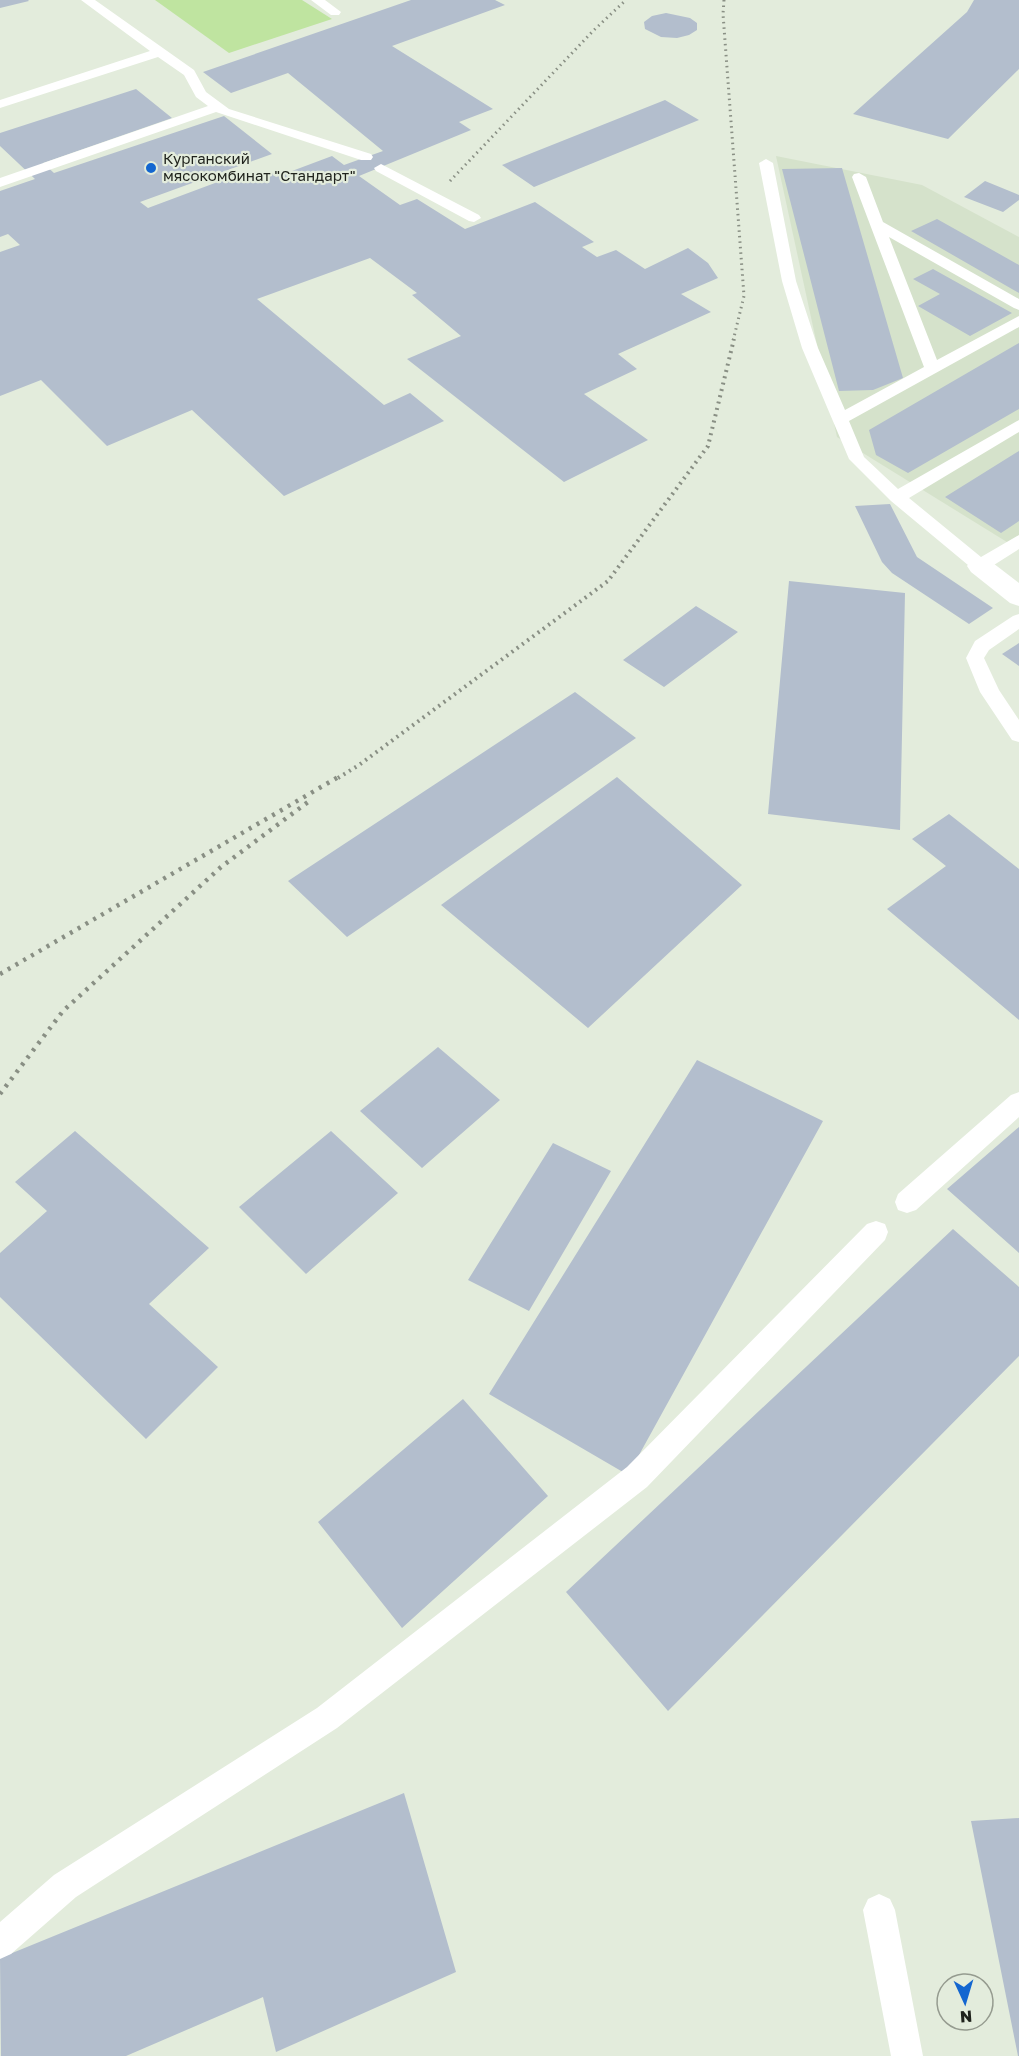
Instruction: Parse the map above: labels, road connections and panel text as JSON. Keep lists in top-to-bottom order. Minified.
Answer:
{"places":["Курганский мясокомбинат \"Стандарт\""],"north":"bottom"}
